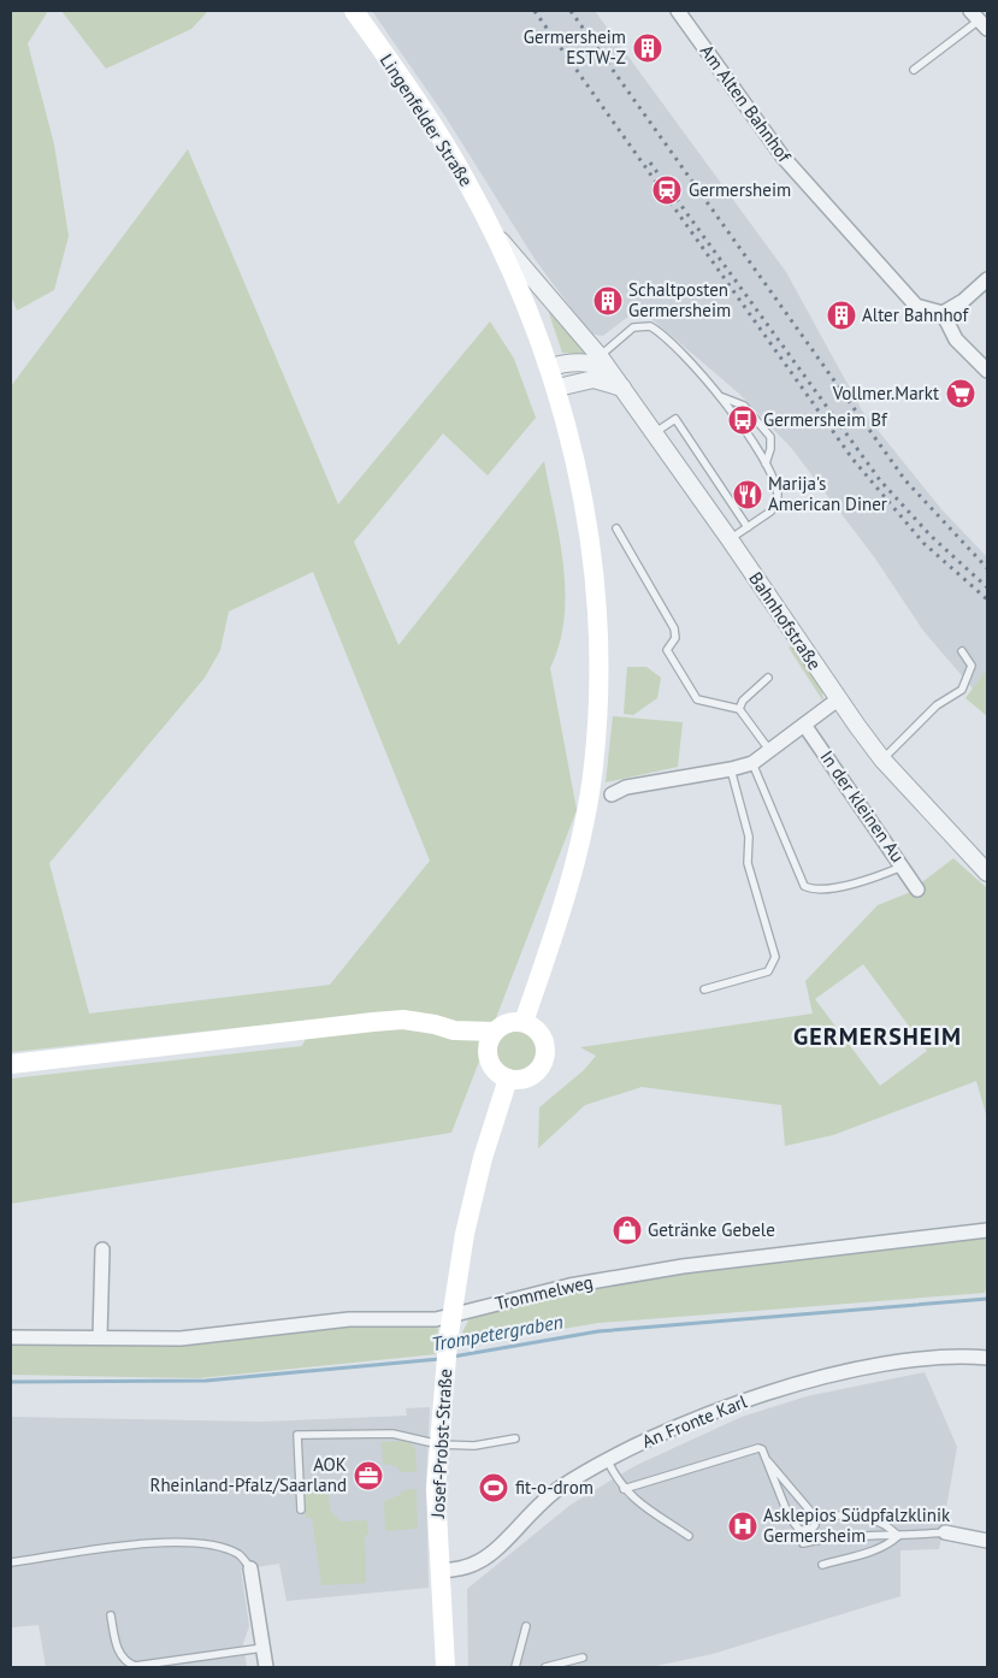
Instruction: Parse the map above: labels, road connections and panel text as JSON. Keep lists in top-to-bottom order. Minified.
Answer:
{"streets":{"main road":["Lingenfelder Straße","Josef-Probst-Straße"],"street":["Am Alten Bahnhof","Bahnhofstraße","In der kleinen Au","Trommelweg","An Fronte Karl"]},"crossings":[["Lingenfelder Straße","Bahnhofstraße"],["Lingenfelder Straße","Josef-Probst-Straße"],["Trommelweg","Josef-Probst-Straße"],["An Fronte Karl","Josef-Probst-Straße"]],"districts":["GERMERSHEIM"],"water":["Trompetergraben"],"places":{"building":["Germersheim ESTW-Z","Schaltposten Germersheim","Alter Bahnhof"],"station":["Germersheim"],"supermarket":["Vollmer.Markt"],"bus stop":["Germersheim Bf"],"restaurant":["Marija's American Diner"],"shop":["Getränke Gebele"],"office":["AOK Rheinland-Pfalz/Saarland"],"sports":["fit-o-drom"],"hospital":["Asklepios Südpfalzklinik Germersheim"]}}
